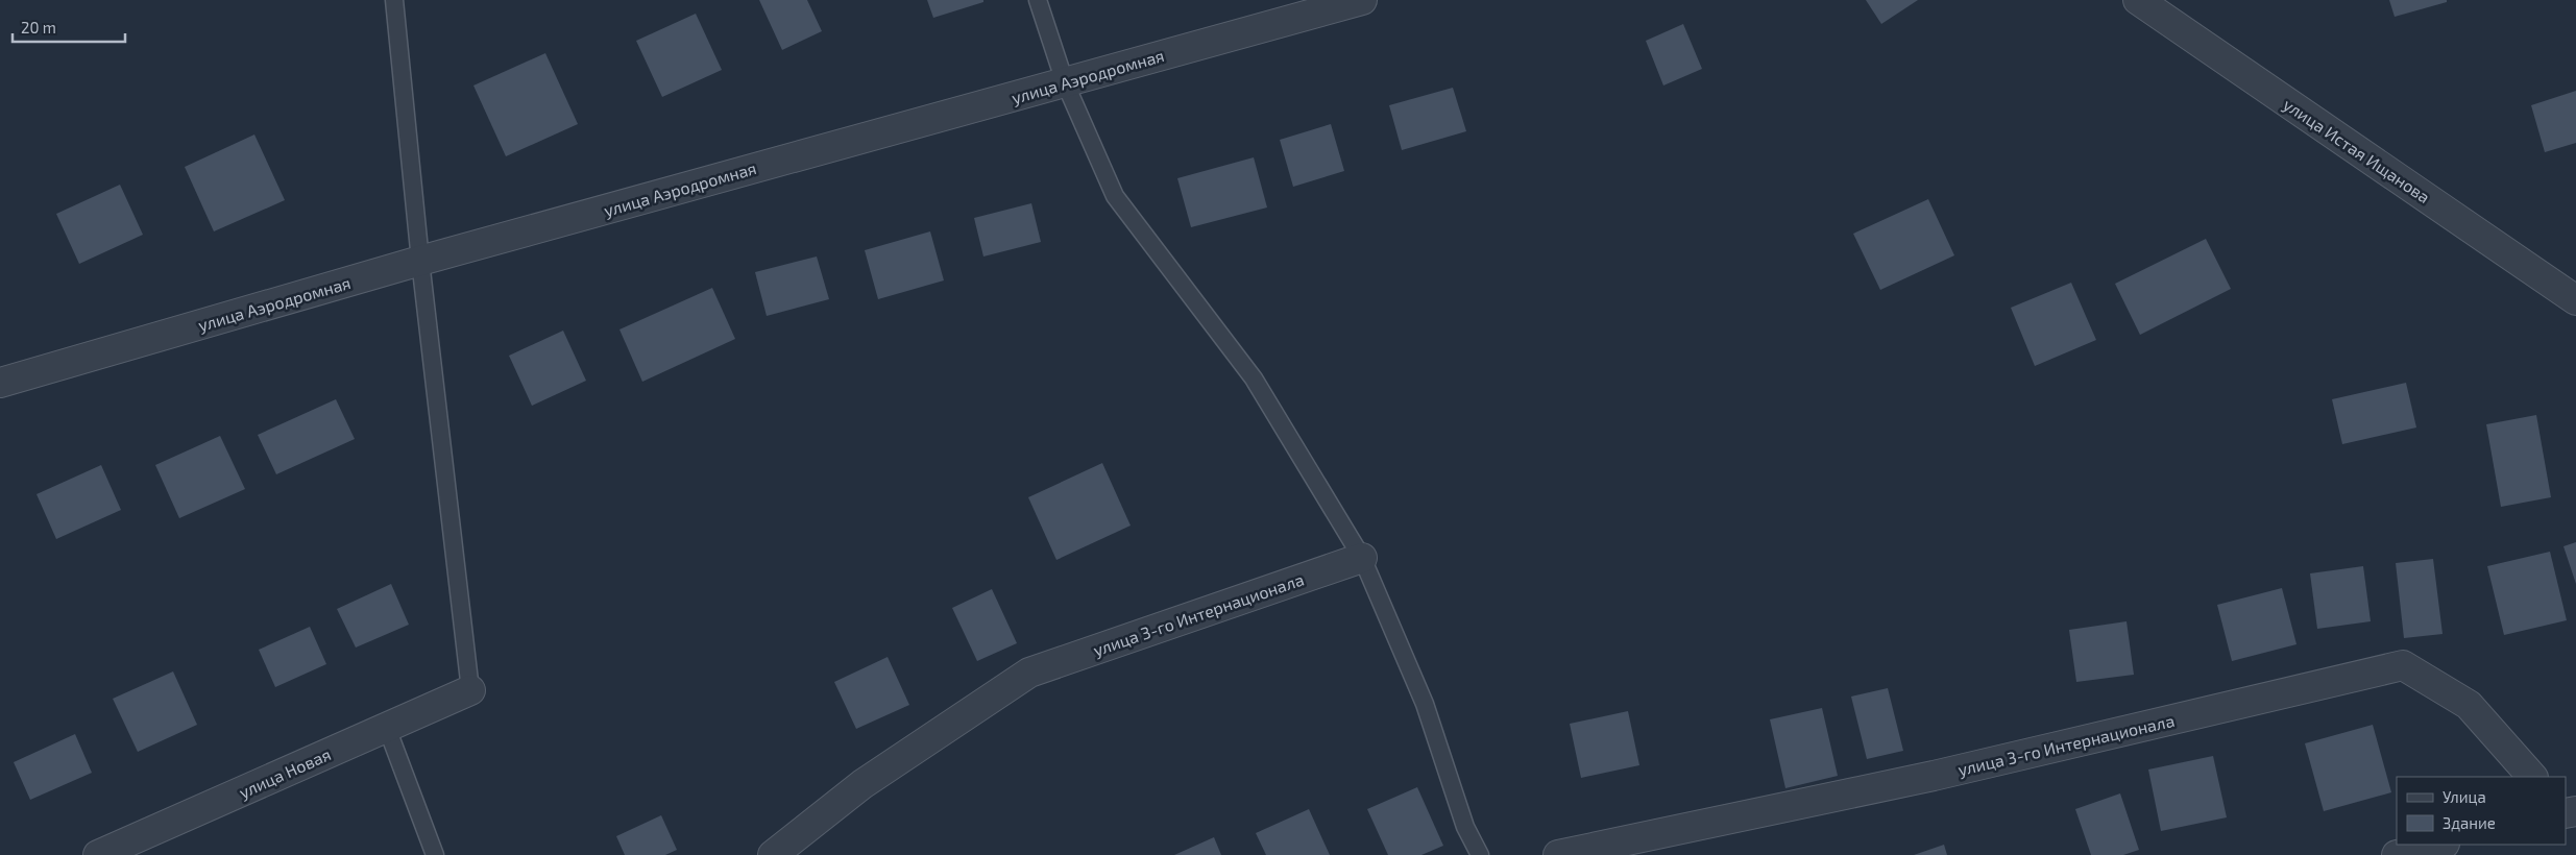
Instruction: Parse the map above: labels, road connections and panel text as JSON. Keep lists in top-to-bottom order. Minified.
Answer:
{"streets":{"street":["улица Аэродромная","улица Истая Ищанова","улица 3-го Интернационала","улица Новая"]},"legend":["Улица","Здание"],"scale_bar":"20 m"}
